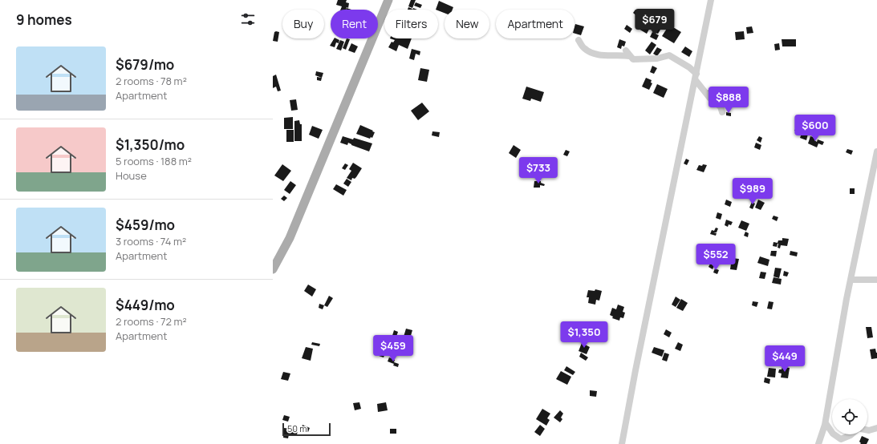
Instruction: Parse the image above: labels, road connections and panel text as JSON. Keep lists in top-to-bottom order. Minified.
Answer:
{"scale_bar":"50 m","page":{"heading":"9 homes","price":["$679","$888","$600","$733","$989","$552","$1,350","$459","$449"],"chip":["Buy","Rent","Filters","New","Apartment"],"list":[{"name":"$679/mo","note":"2 rooms · 78 m² · Apartment"},{"name":"$1,350/mo","note":"5 rooms · 188 m² · House"},{"name":"$459/mo","note":"3 rooms · 74 m² · Apartment"},{"name":"$449/mo","note":"2 rooms · 72 m² · Apartment"}],"scale":"50 m"}}
